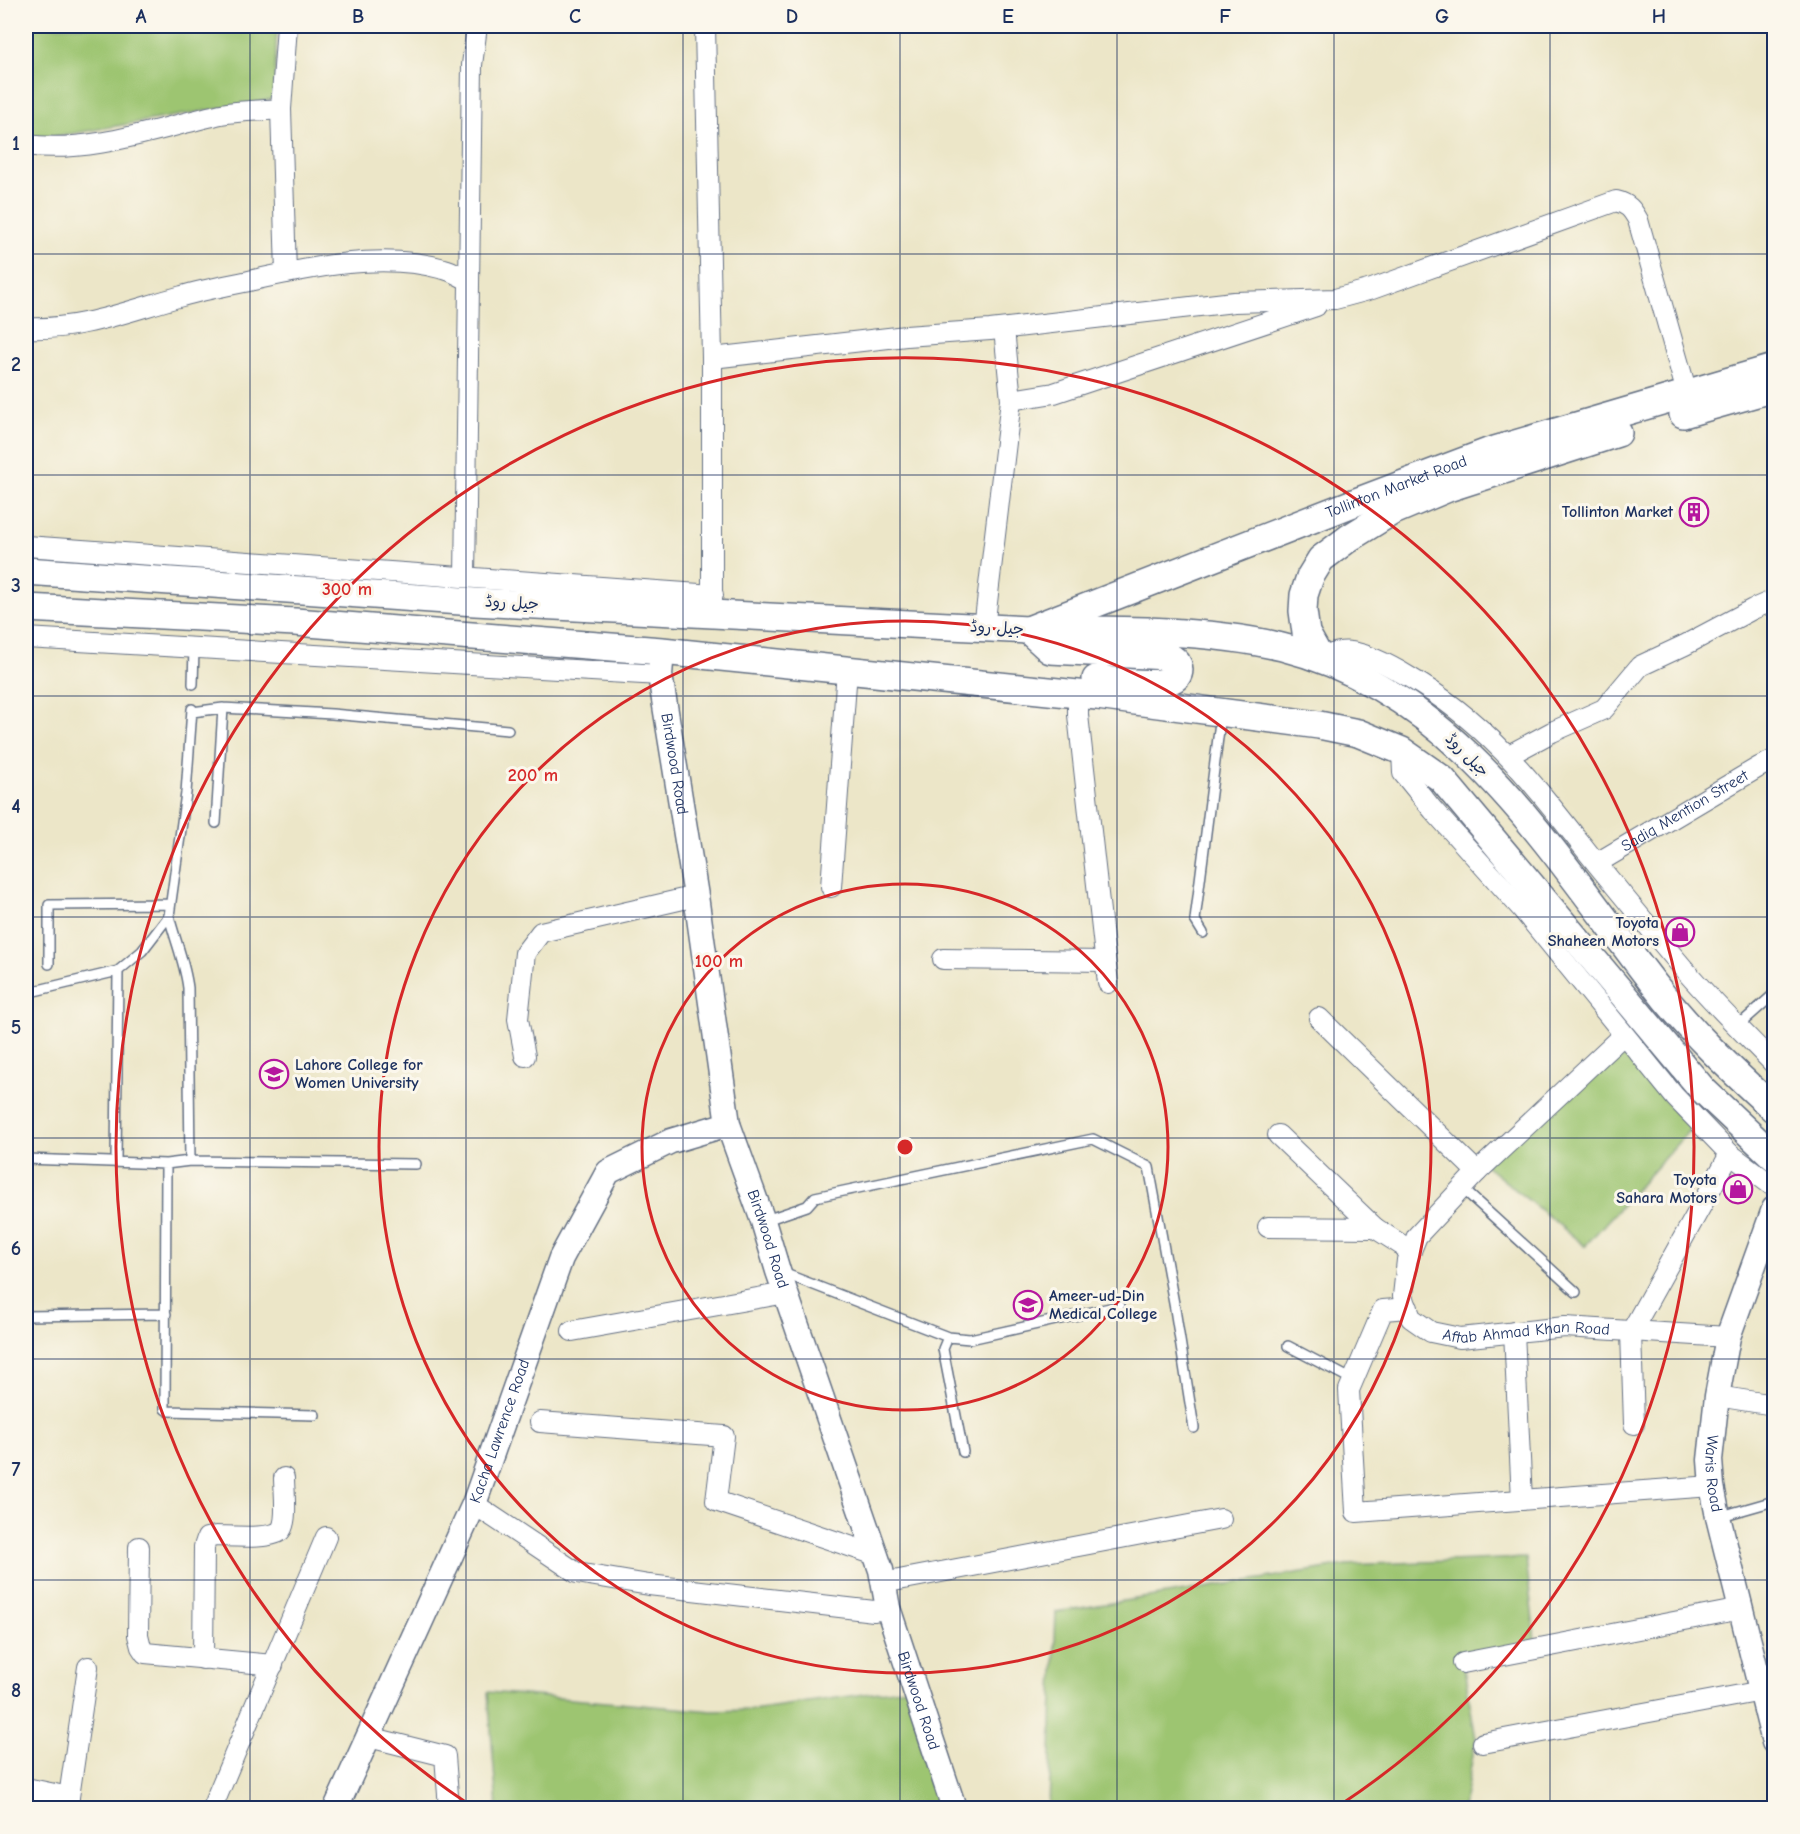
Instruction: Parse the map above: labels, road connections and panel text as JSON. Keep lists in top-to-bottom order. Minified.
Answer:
{"streets":{"main road":["Tollinton Market Road","جیل روڈ"],"street":["Birdwood Road","Sadiq Mention Street","Aftab Ahmad Khan Road","Kacha Lawrence Road","Waris Road"]},"crossings":[["Tollinton Market Road","جیل روڈ"],["Birdwood Road","Kacha Lawrence Road"],["Aftab Ahmad Khan Road","Waris Road"]],"places":{"building":["Tollinton Market"],"shop":["Toyota Shaheen Motors","Toyota Sahara Motors"],"school or university":["Lahore College for Women University","Ameer-ud-Din Medical College"]},"grid":{"columns":["A","B","C","D","E","F","G","H"],"rows":["1","2","3","4","5","6","7","8"]},"rings":["300 m","200 m","100 m"]}
